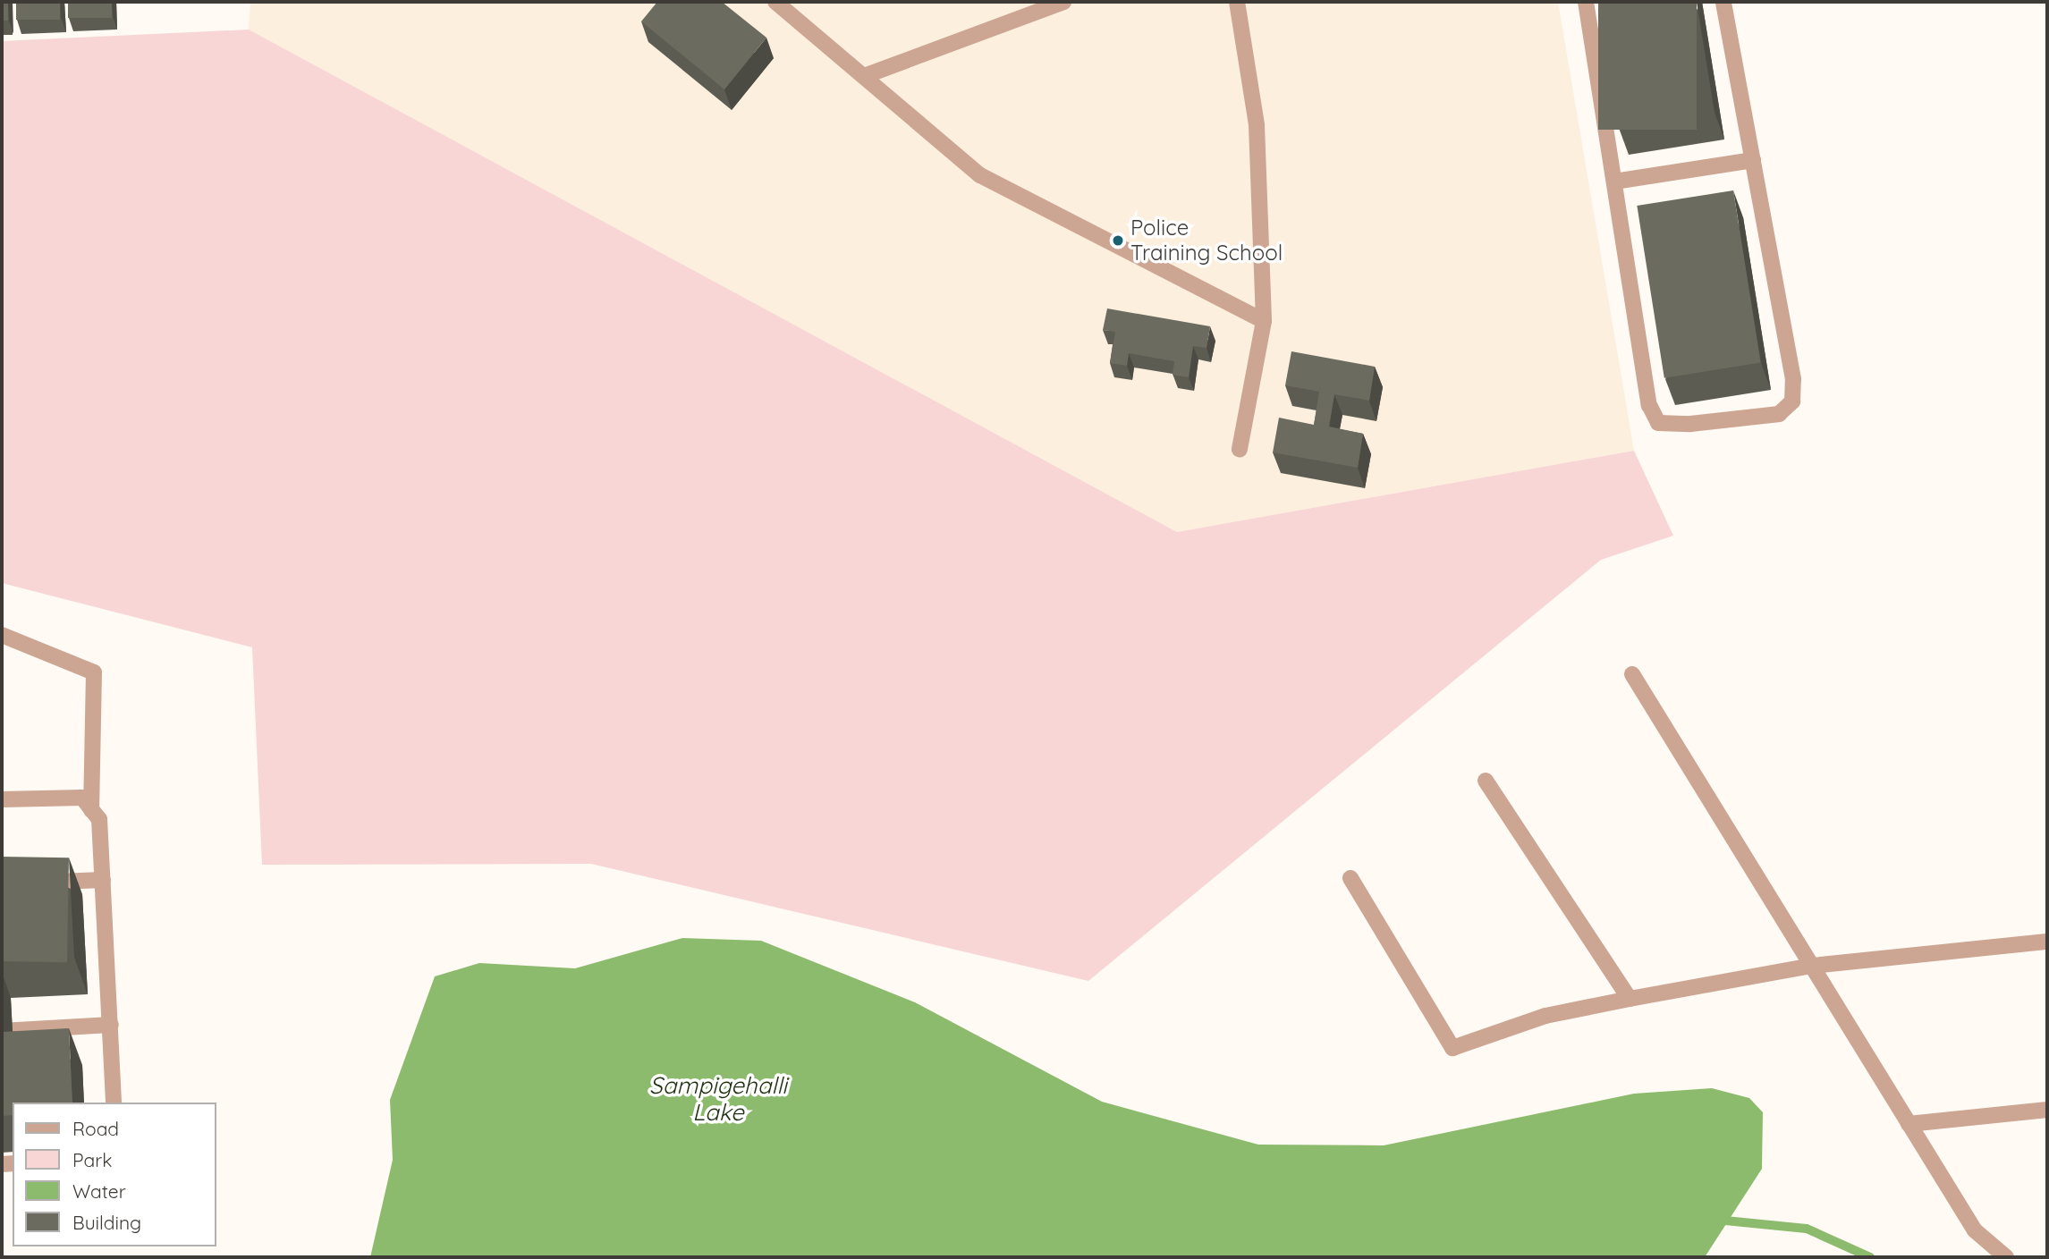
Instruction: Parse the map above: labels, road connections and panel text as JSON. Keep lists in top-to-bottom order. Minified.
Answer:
{"water":["Sampigehalli Lake"],"places":["Police Training School"],"legend":["Road","Park","Water","Building"]}
